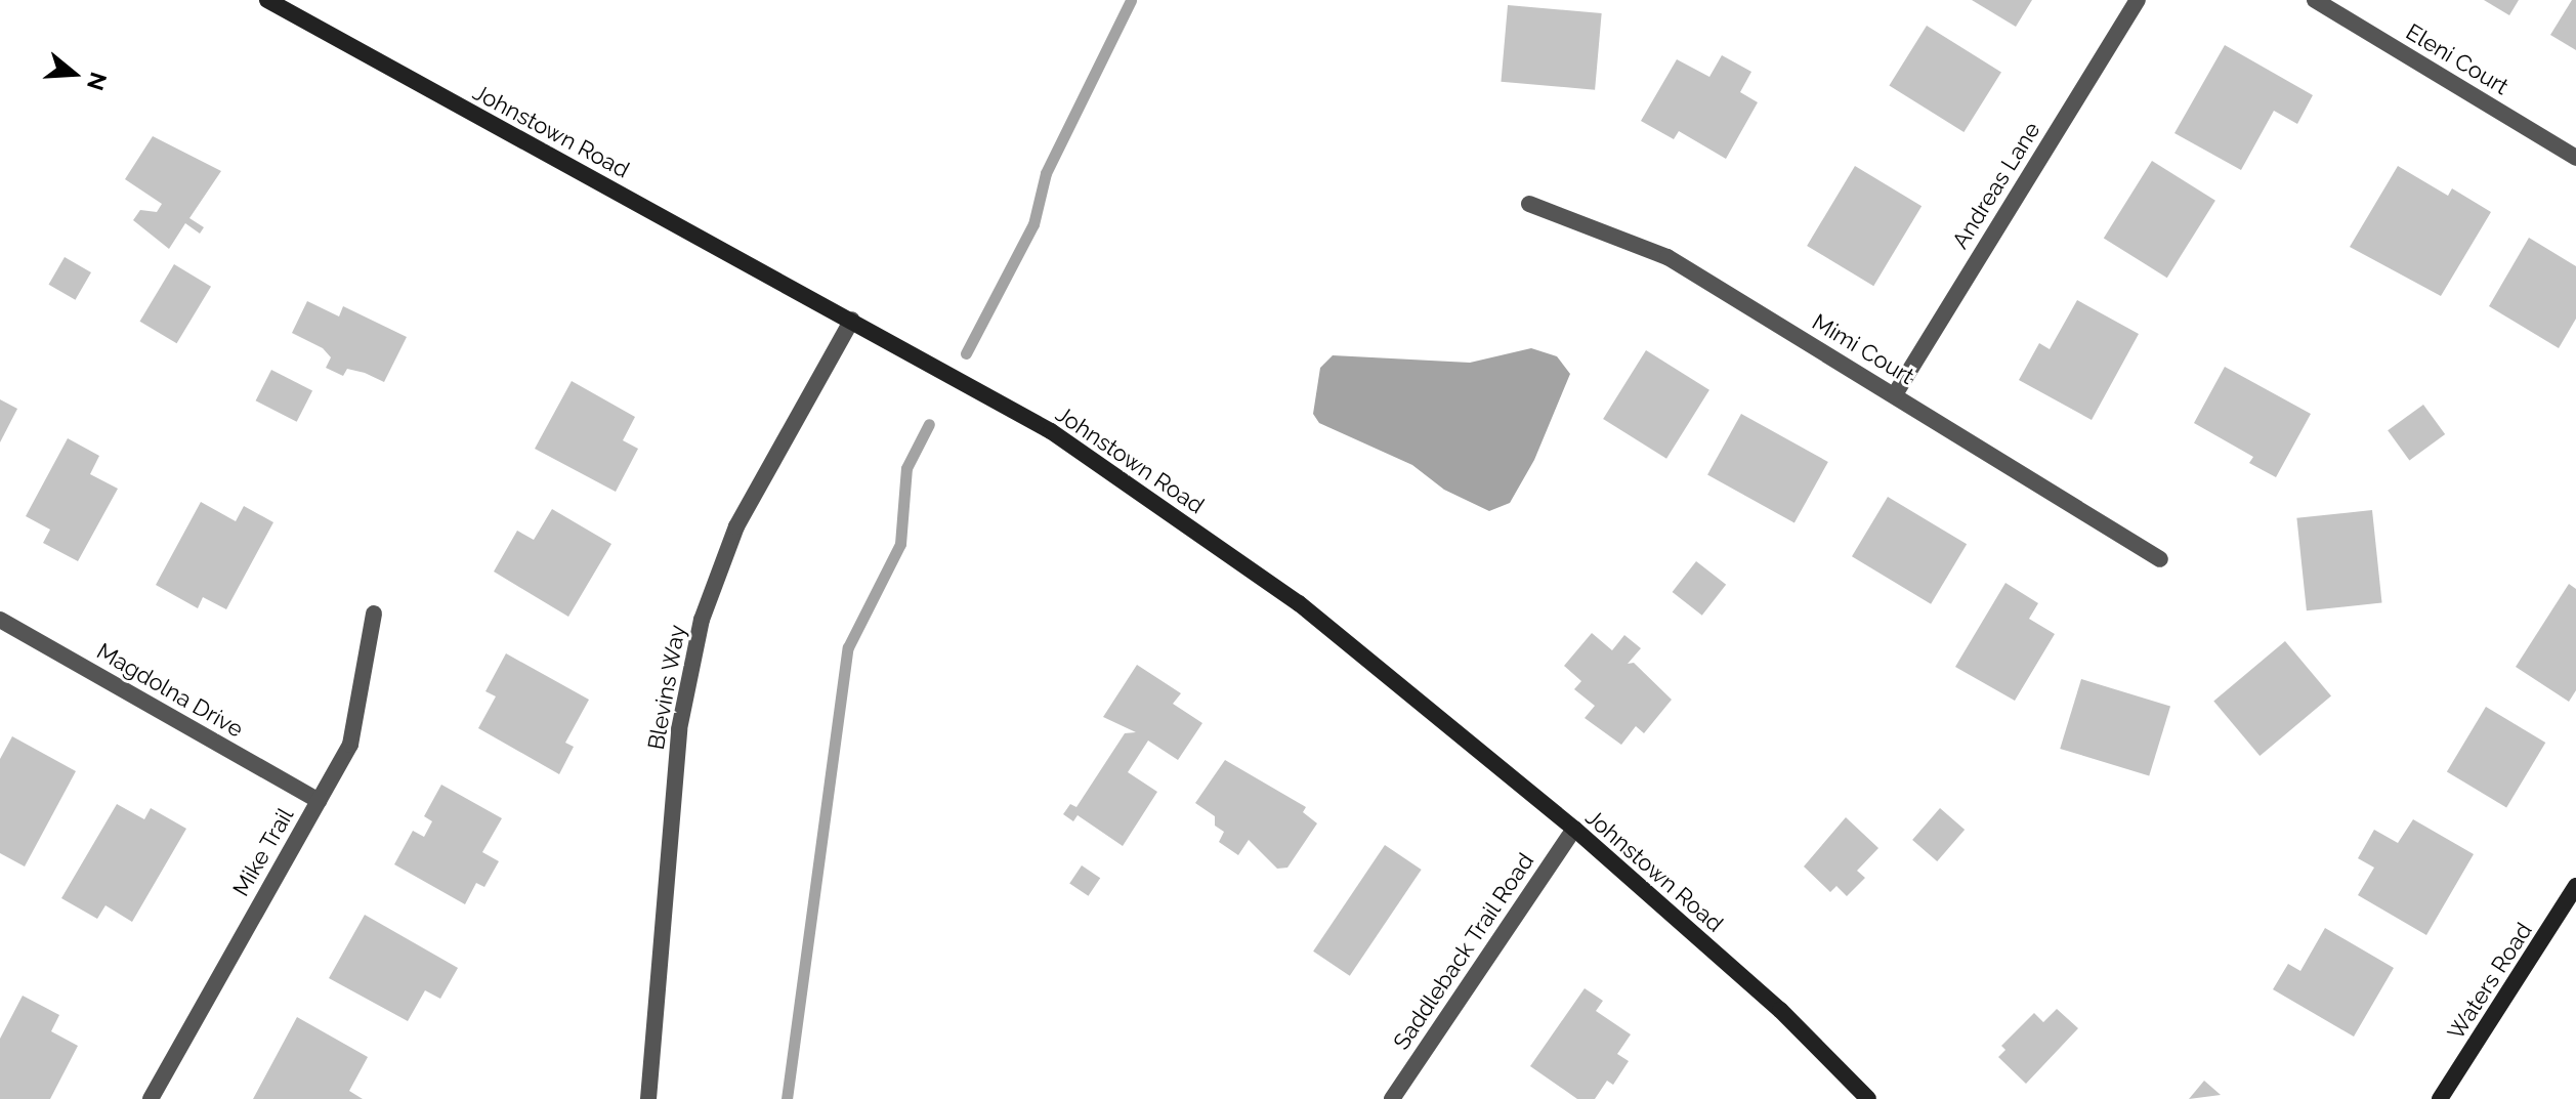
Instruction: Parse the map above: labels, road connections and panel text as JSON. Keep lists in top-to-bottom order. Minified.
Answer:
{"streets":{"main road":["Johnstown Road","Waters Road"],"street":["Eleni Court","Andreas Lane","Mimi Court","Blevins Way","Magdolna Drive","Mike Trail","Saddleback Trail Road"]},"crossings":[["Johnstown Road","Blevins Way"],["Johnstown Road","Saddleback Trail Road"],["Andreas Lane","Mimi Court"],["Magdolna Drive","Mike Trail"]],"north":"right"}
